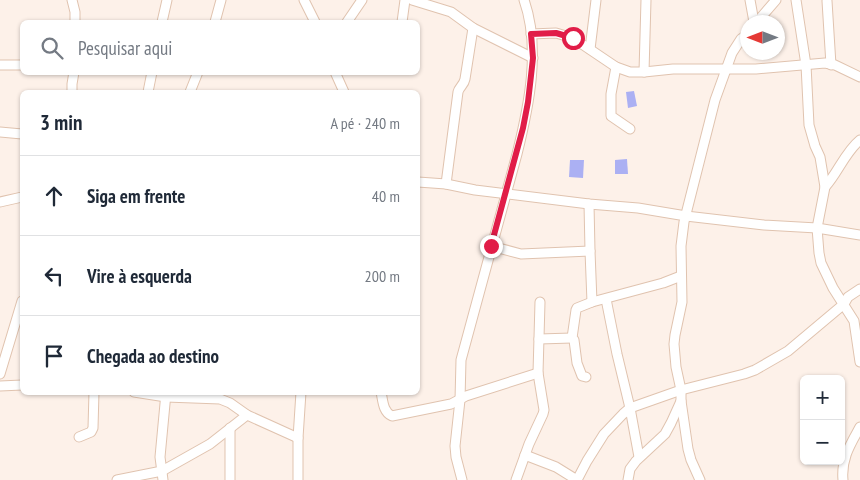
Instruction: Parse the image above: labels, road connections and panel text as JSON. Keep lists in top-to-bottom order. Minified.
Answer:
{"north":"left","page":{"search":"Pesquisar aqui","heading":["3 min","A pé · 240 m"],"list":[["Siga em frente","40 m"],["Vire à esquerda","200 m"],"Chegada ao destino"],"map_buttons":["+","−"]}}
